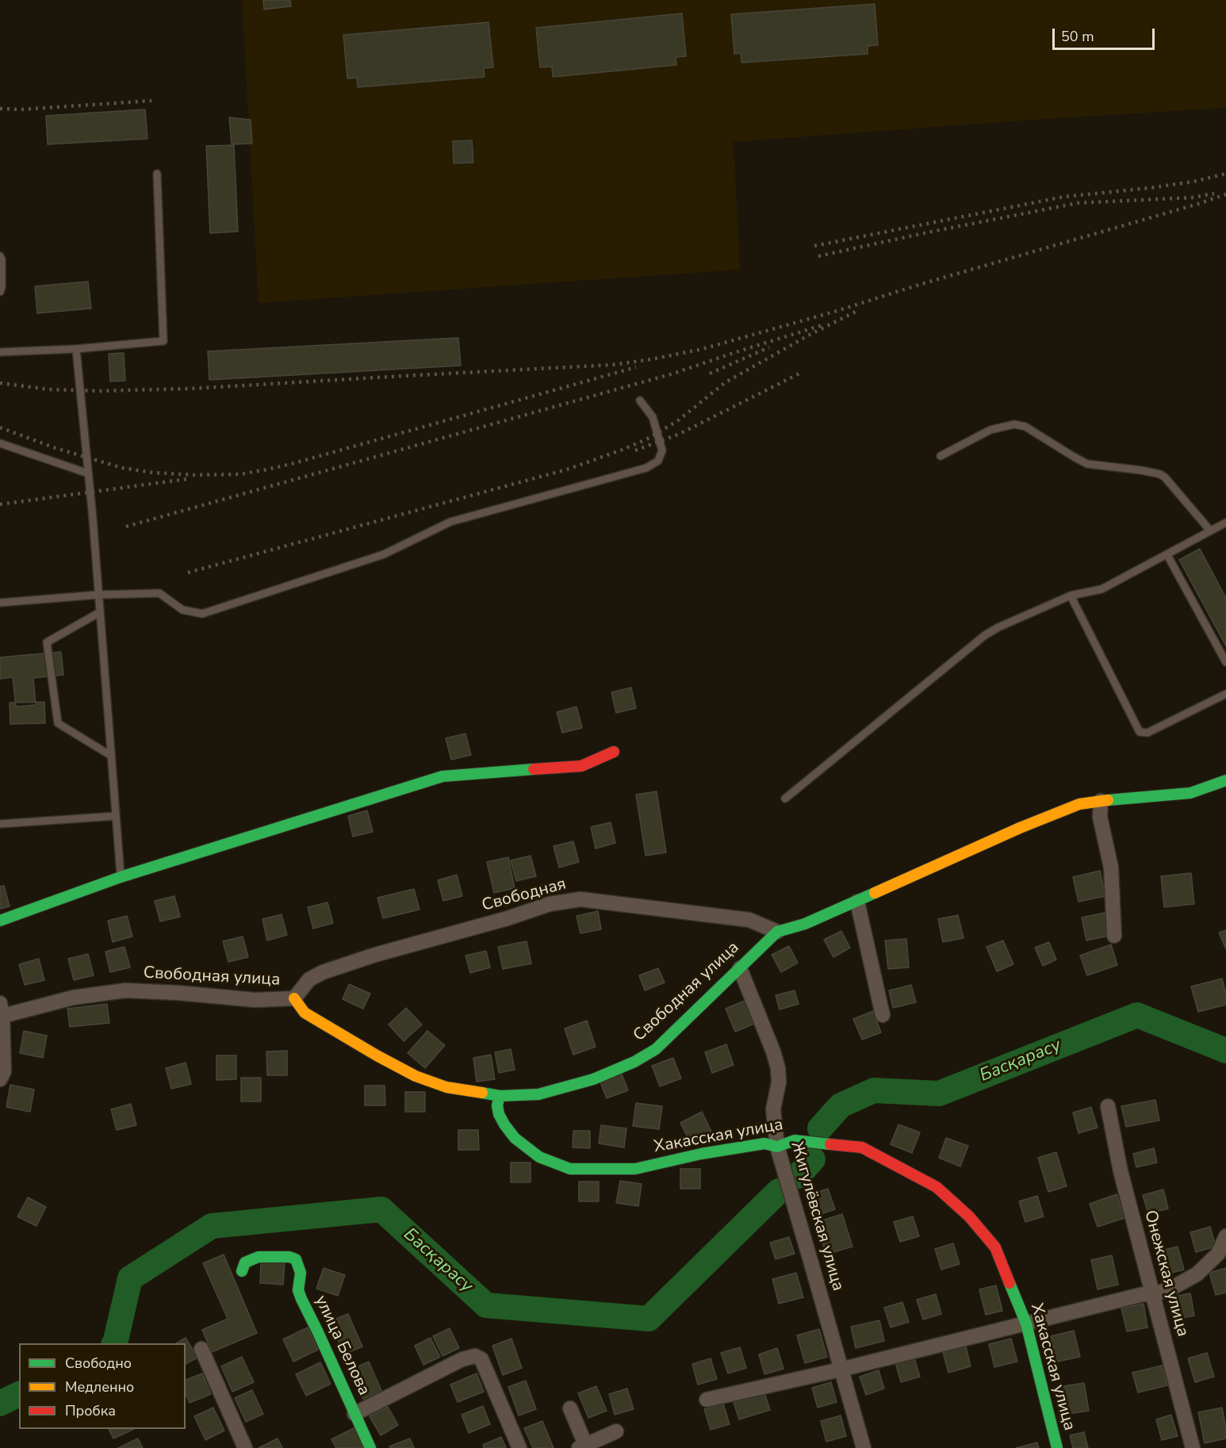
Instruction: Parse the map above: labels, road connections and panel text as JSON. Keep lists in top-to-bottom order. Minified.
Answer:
{"streets":{"street":["Свободная","Свободная улица","Хакасская улица","Жигулёвская улица","Онежская улица","улица Белова"]},"crossings":[["Свободная","Свободная улица"],["Свободная улица","Хакасская улица"],["Свободная улица","Жигулёвская улица"],["Хакасская улица","Жигулёвская улица"]],"water":["Басқарасу"],"legend":["Свободно","Медленно","Пробка"],"scale_bar":"50 m"}
